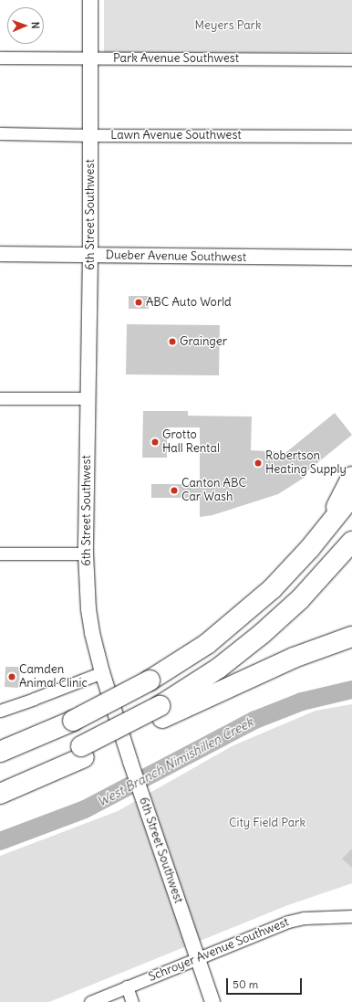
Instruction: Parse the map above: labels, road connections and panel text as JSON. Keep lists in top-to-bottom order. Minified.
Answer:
{"streets":{"street":["Park Avenue Southwest","Lawn Avenue Southwest","6th Street Southwest","Dueber Avenue Southwest","Schroyer Avenue Southwest"]},"crossings":[["Park Avenue Southwest","6th Street Southwest"],["Lawn Avenue Southwest","6th Street Southwest"],["6th Street Southwest","Dueber Avenue Southwest"],["6th Street Southwest","Schroyer Avenue Southwest"]],"water":["West Branch Nimishillen Creek"],"parks":["Meyers Park","City Field Park"],"places":["ABC Auto World","Grainger","Grotto Hall Rental","Robertson Heating Supply","Canton ABC Car Wash","Camden Animal Clinic"],"scale_bar":"50 m","north":"right"}
